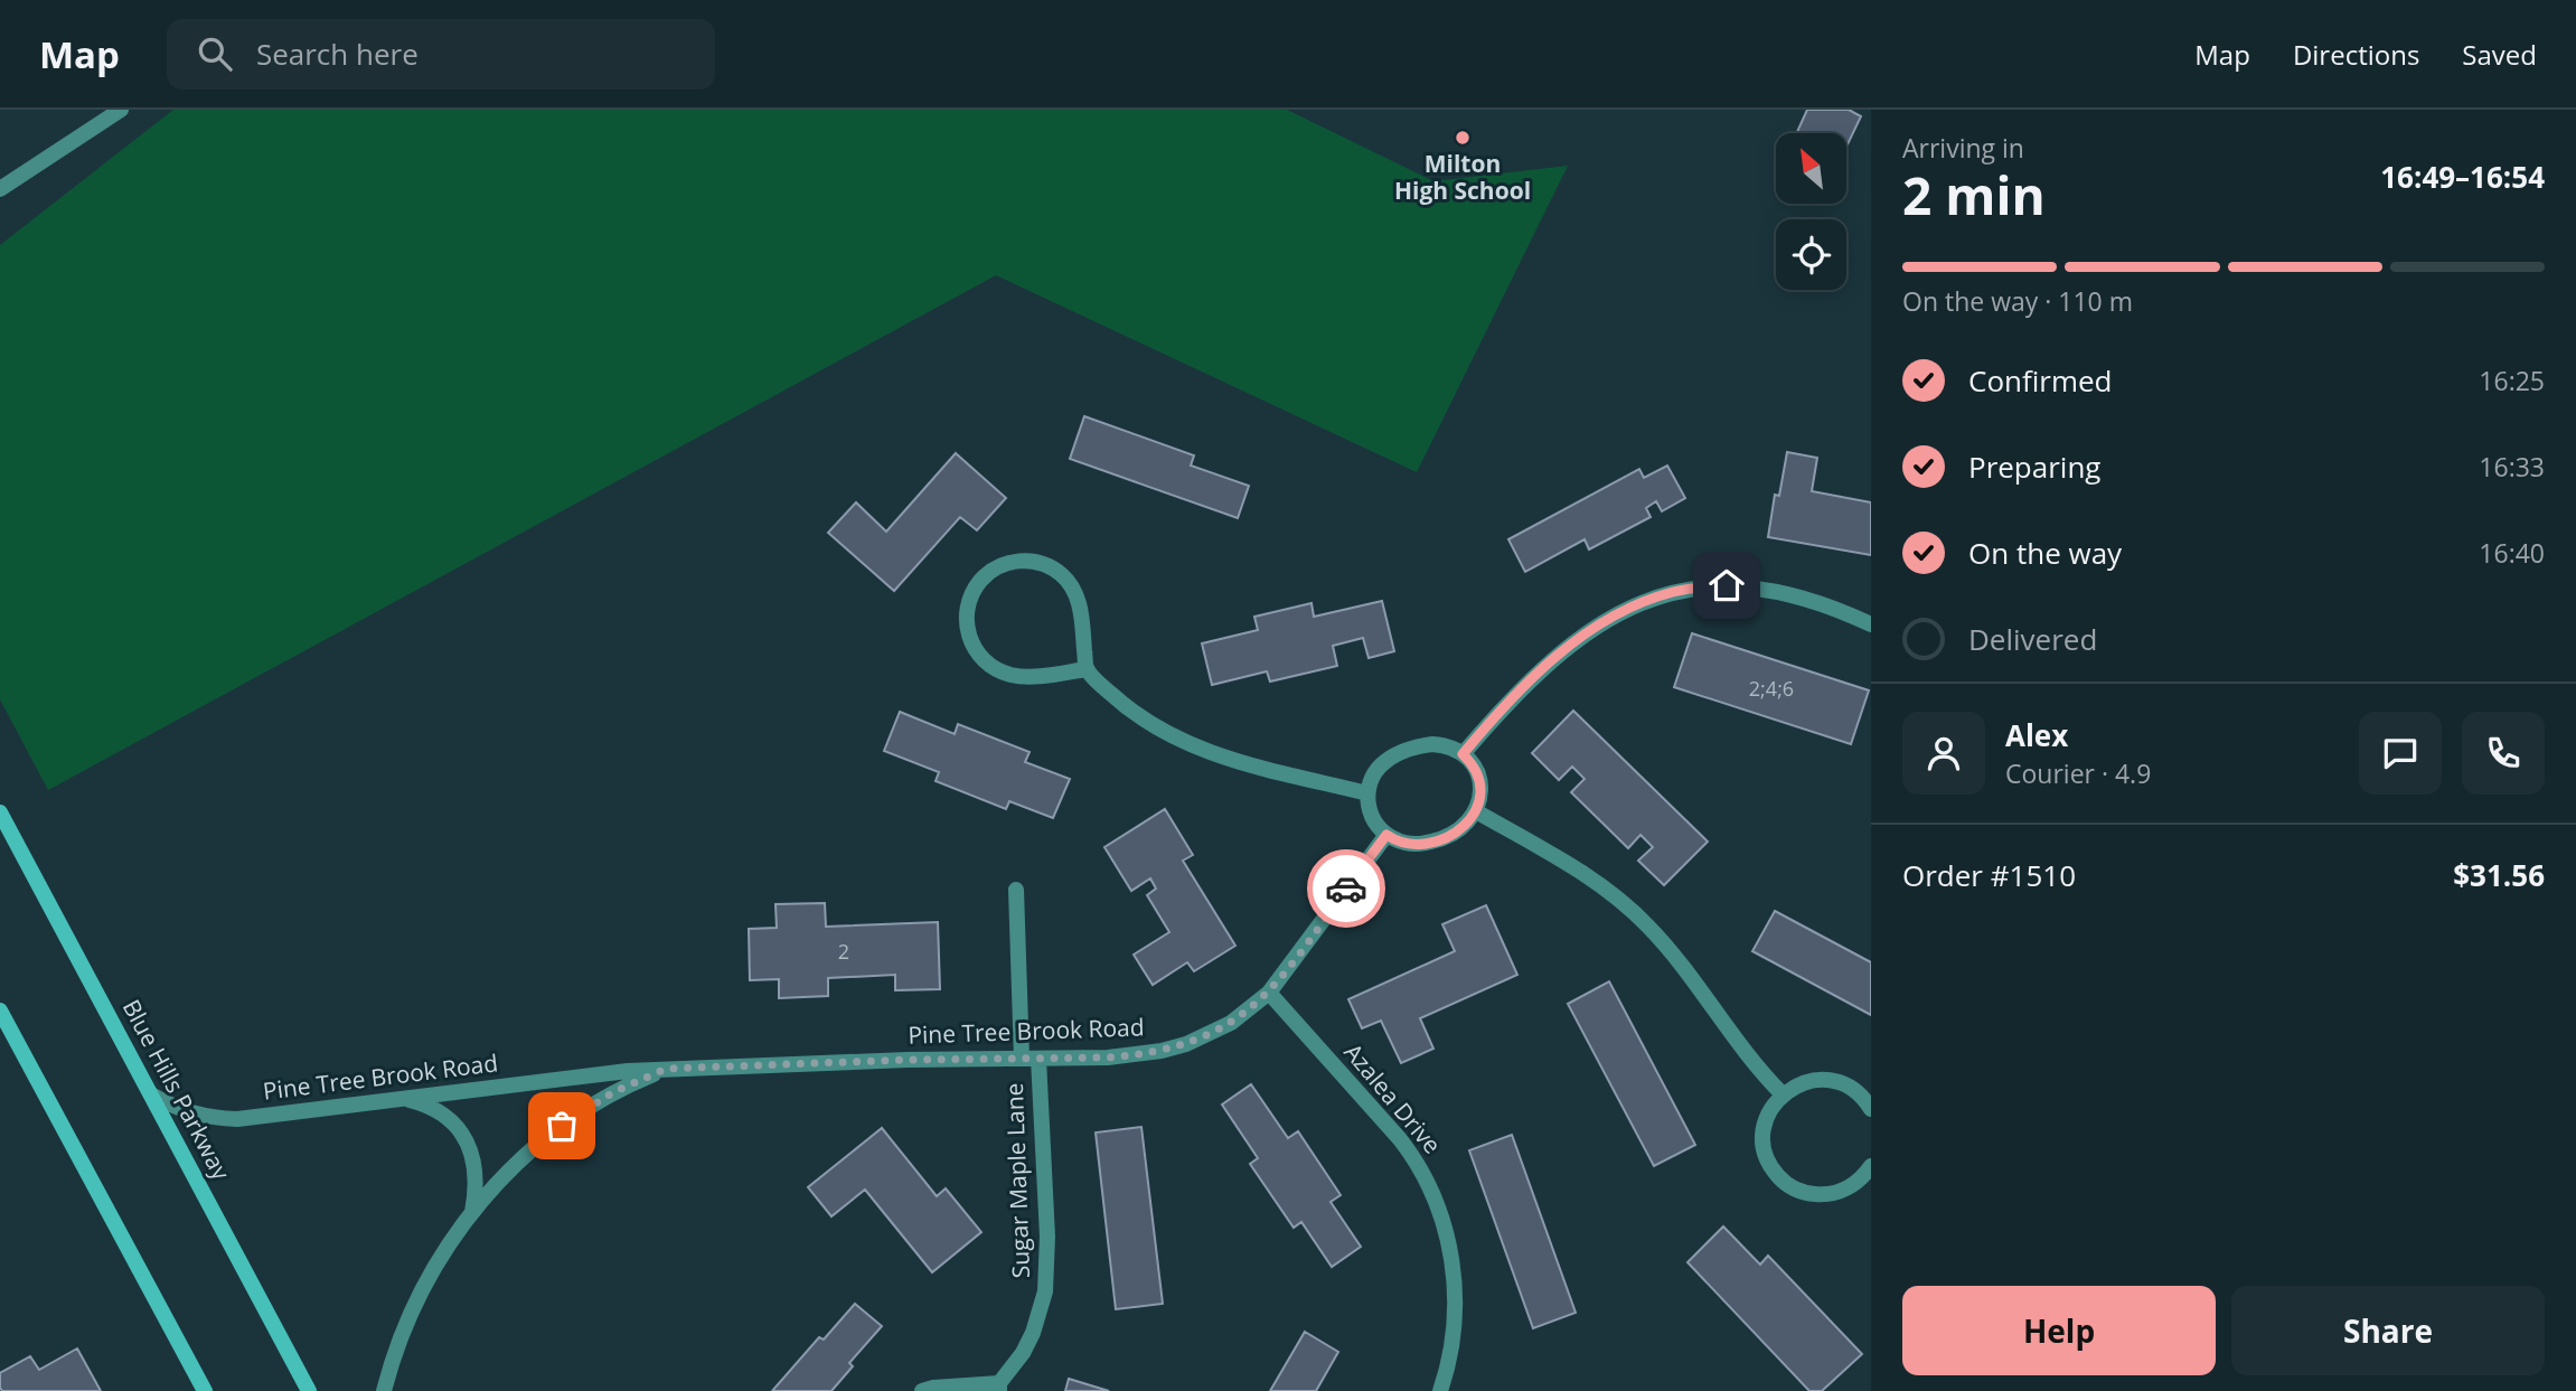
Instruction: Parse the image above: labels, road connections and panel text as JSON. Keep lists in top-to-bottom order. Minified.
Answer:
{"streets":{"main road":["Blue Hills Parkway"],"street":["Pine Tree Brook Road","Azalea Drive","Sugar Maple Lane"]},"crossings":[["Pine Tree Brook Road","Blue Hills Parkway"],["Pine Tree Brook Road","Azalea Drive"],["Pine Tree Brook Road","Sugar Maple Lane"]],"places":["Milton High School"],"house_numbers":["2;4;6","2"],"north":"top left","page":{"header":"Map","search":"Search here","nav":["Map","Directions","Saved"],"heading":["2 min","Arriving in","16:49–16:54"],"panel":["Alex","Courier · 4.9","Order #1510","$31.56"],"bar":"On the way · 110 m","list":[["Confirmed","16:25"],["Preparing","16:33"],["On the way","16:40"],"Delivered"],"buttons":["Help","Share"]}}
